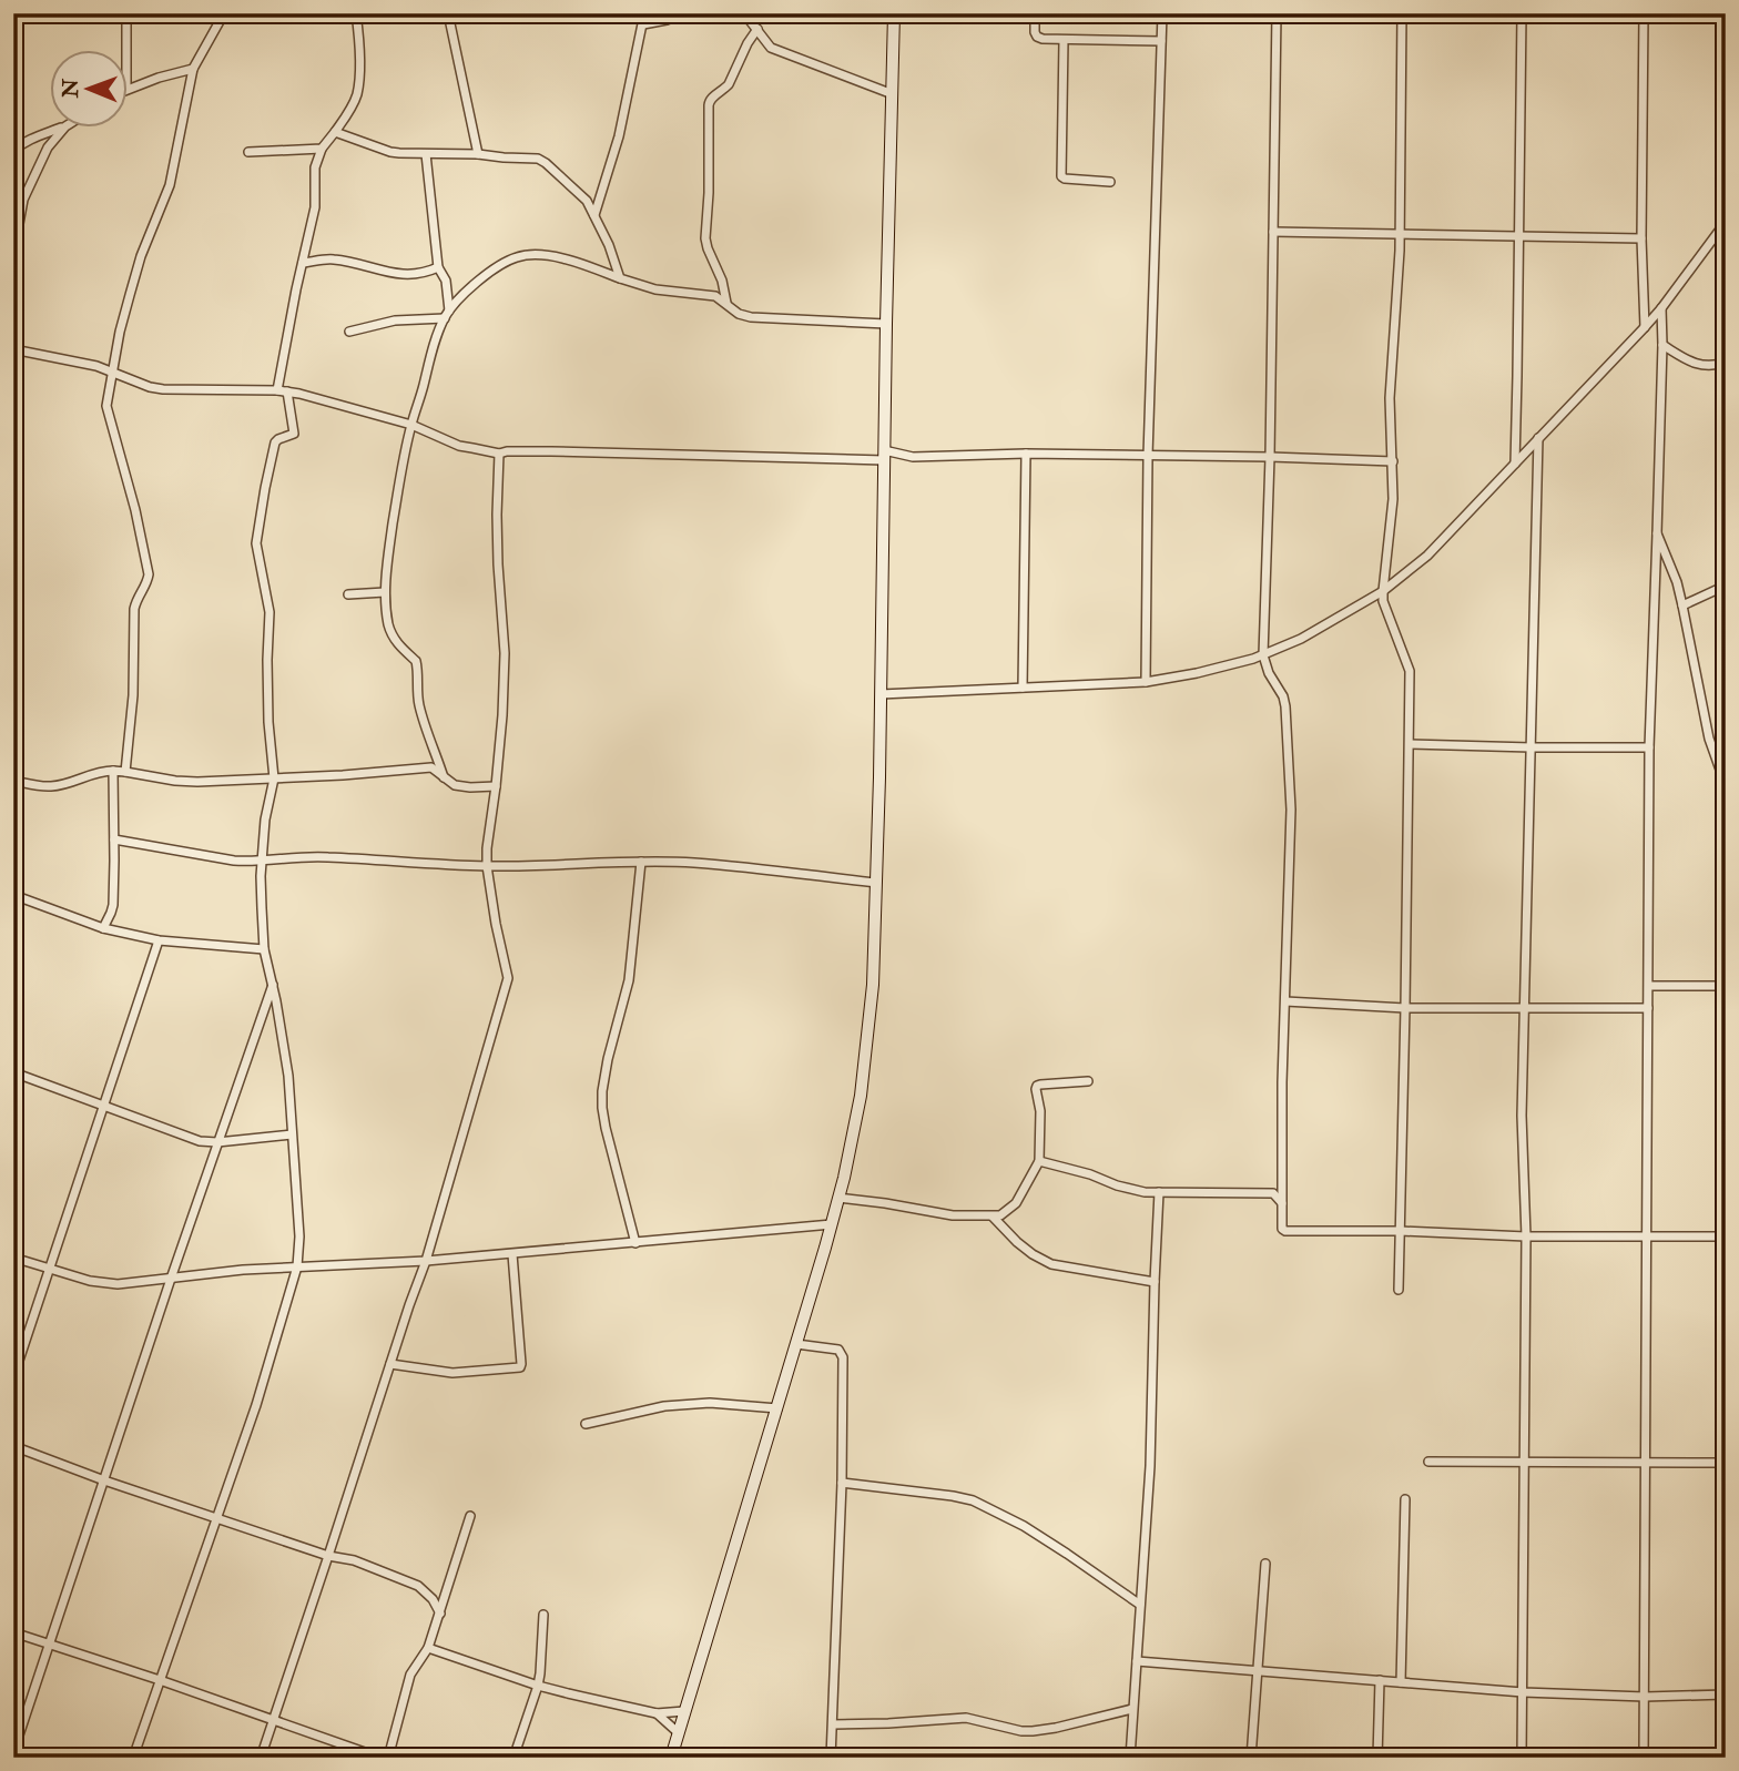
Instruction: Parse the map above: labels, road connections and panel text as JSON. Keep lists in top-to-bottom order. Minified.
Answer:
{"north":"left"}
